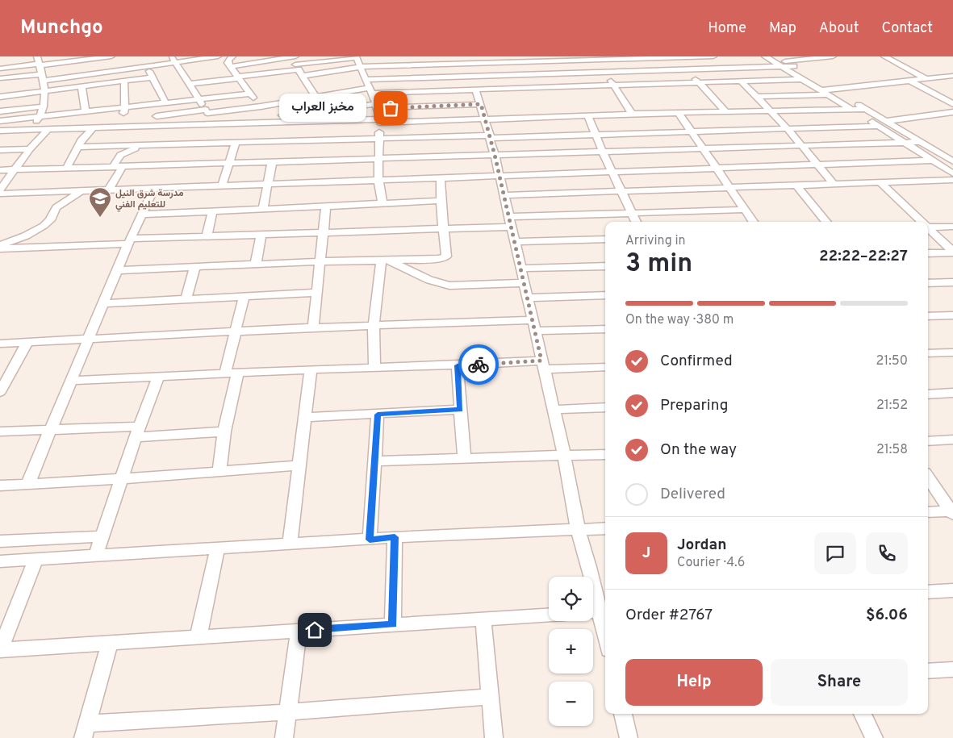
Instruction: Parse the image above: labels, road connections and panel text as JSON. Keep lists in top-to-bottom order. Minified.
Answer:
{"places":{"other":["مخبز العراب"],"school or university":["مدرسة شرق النيل للتعليم الفني"]},"page":{"header":"Munchgo","nav":["Home","Map","About","Contact"],"bubble":"مخبز العراب","heading":["3 min","Arriving in","22:22–22:27"],"panel":["Jordan","Courier · 4.6","Order #2767","$6.06"],"bar":"On the way · 380 m","list":[["Confirmed","21:50"],["Preparing","21:52"],["On the way","21:58"],"Delivered"],"round":"J","map_buttons":["+","−"],"buttons":["Help","Share"]}}
